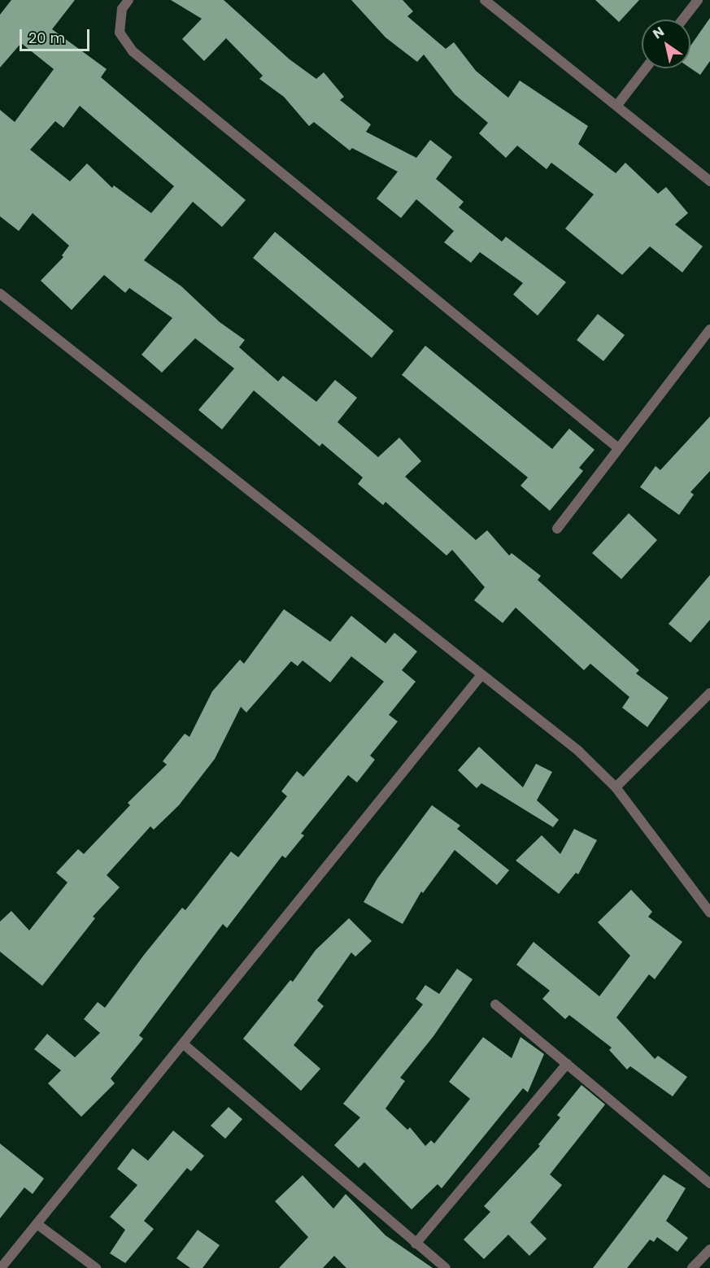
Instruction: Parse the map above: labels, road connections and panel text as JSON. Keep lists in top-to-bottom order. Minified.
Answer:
{"scale_bar":"20 m","north":"top left"}
